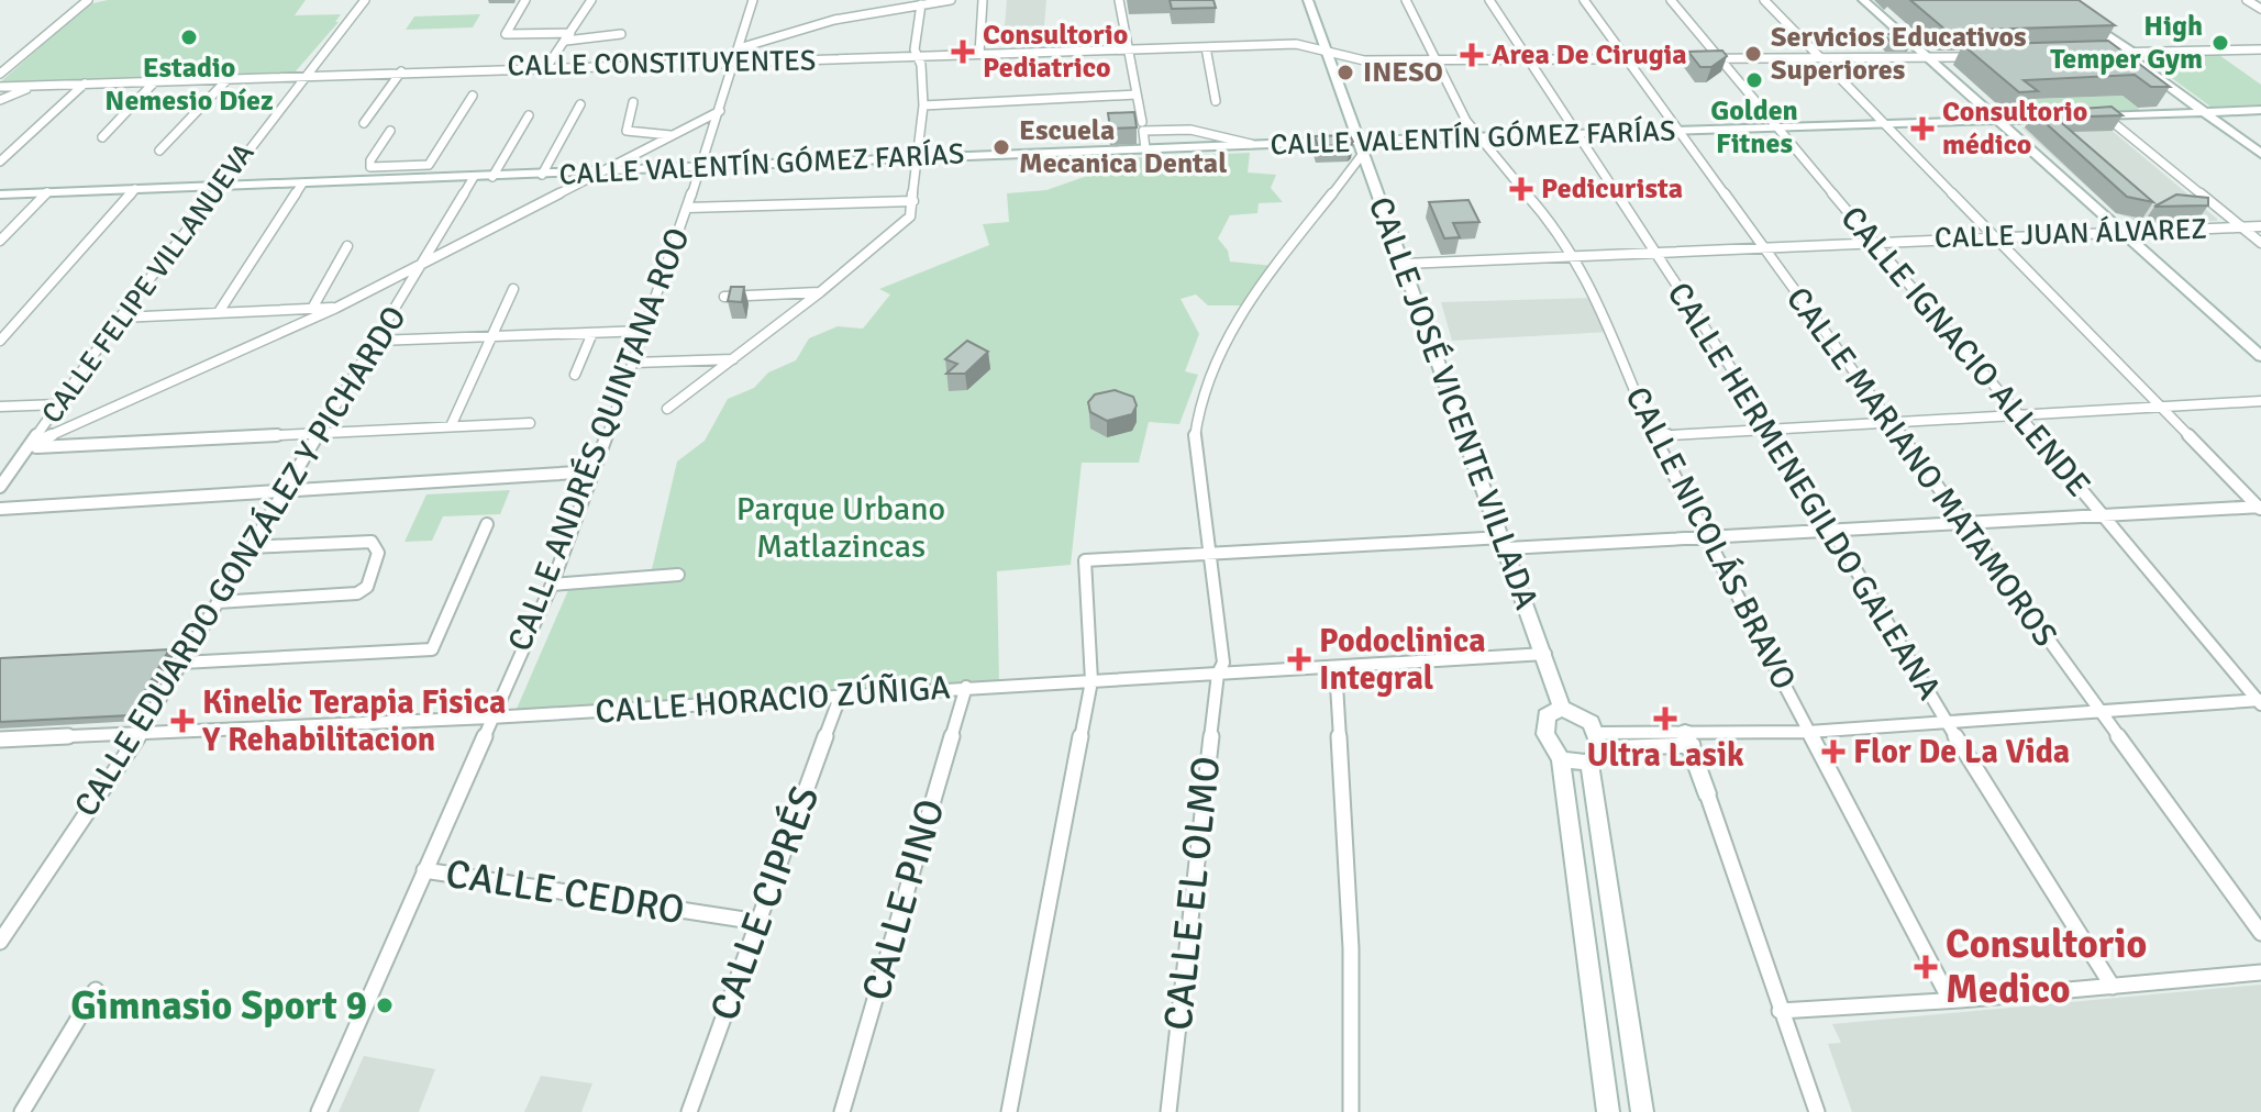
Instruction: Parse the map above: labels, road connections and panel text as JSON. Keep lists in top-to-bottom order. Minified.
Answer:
{"streets":{"main road":["CALLE VALENTÍN GÓMEZ FARÍAS","CALLE JOSÉ VICENTE VILLADA"],"street":["CALLE CONSTITUYENTES","CALLE JUAN ÁLVAREZ","CALLE FELIPE VILLANUEVA","CALLE IGNACIO ALLENDE","CALLE ANDRÉS QUINTANA ROO","CALLE MARIANO MATAMOROS","CALLE HERMENEGILDO GALEANA","CALLE NICOLÁS BRAVO","CALLE EDUARDO GONZÁLEZ Y PICHARDO","CALLE HORACIO ZÚÑIGA","CALLE CEDRO","CALLE EL OLMO","CALLE PINO","CALLE CIPRÉS"]},"crossings":[["CALLE CONSTITUYENTES","CALLE FELIPE VILLANUEVA"],["CALLE CONSTITUYENTES","CALLE IGNACIO ALLENDE"],["CALLE CONSTITUYENTES","CALLE JOSÉ VICENTE VILLADA"],["CALLE CONSTITUYENTES","CALLE ANDRÉS QUINTANA ROO"],["CALLE CONSTITUYENTES","CALLE MARIANO MATAMOROS"],["CALLE CONSTITUYENTES","CALLE HERMENEGILDO GALEANA"],["CALLE CONSTITUYENTES","CALLE NICOLÁS BRAVO"],["CALLE VALENTÍN GÓMEZ FARÍAS","CALLE FELIPE VILLANUEVA"],["CALLE VALENTÍN GÓMEZ FARÍAS","CALLE IGNACIO ALLENDE"],["CALLE VALENTÍN GÓMEZ FARÍAS","CALLE JOSÉ VICENTE VILLADA"],["CALLE VALENTÍN GÓMEZ FARÍAS","CALLE ANDRÉS QUINTANA ROO"],["CALLE VALENTÍN GÓMEZ FARÍAS","CALLE MARIANO MATAMOROS"],["CALLE VALENTÍN GÓMEZ FARÍAS","CALLE HERMENEGILDO GALEANA"],["CALLE VALENTÍN GÓMEZ FARÍAS","CALLE NICOLÁS BRAVO"],["CALLE VALENTÍN GÓMEZ FARÍAS","CALLE EDUARDO GONZÁLEZ Y PICHARDO"],["CALLE VALENTÍN GÓMEZ FARÍAS","CALLE EL OLMO"],["CALLE JUAN ÁLVAREZ","CALLE IGNACIO ALLENDE"],["CALLE JUAN ÁLVAREZ","CALLE JOSÉ VICENTE VILLADA"],["CALLE JUAN ÁLVAREZ","CALLE MARIANO MATAMOROS"],["CALLE JUAN ÁLVAREZ","CALLE HERMENEGILDO GALEANA"],["CALLE JUAN ÁLVAREZ","CALLE NICOLÁS BRAVO"],["CALLE JOSÉ VICENTE VILLADA","CALLE HORACIO ZÚÑIGA"],["CALLE JOSÉ VICENTE VILLADA","CALLE EL OLMO"],["CALLE ANDRÉS QUINTANA ROO","CALLE HORACIO ZÚÑIGA"],["CALLE ANDRÉS QUINTANA ROO","CALLE CEDRO"],["CALLE EDUARDO GONZÁLEZ Y PICHARDO","CALLE HORACIO ZÚÑIGA"],["CALLE HORACIO ZÚÑIGA","CALLE EL OLMO"],["CALLE HORACIO ZÚÑIGA","CALLE PINO"],["CALLE HORACIO ZÚÑIGA","CALLE CIPRÉS"],["CALLE CEDRO","CALLE CIPRÉS"]],"parks":["Parque Urbano Matlazincas"],"places":{"other":["Estadio Nemesio Díez","High Temper Gym","Servicios Educativos Superiores","INESO","Golden Fitnes","Escuela Mecanica Dental","Gimnasio Sport 9"],"health":["Consultorio Pediatrico","Area De Cirugia","Consultorio médico","Pedicurista","Podoclinica Integral","Ultra Lasik","Kinelic Terapia Fisica Y Rehabilitacion","Flor De La Vida","Consultorio Medico"]}}
